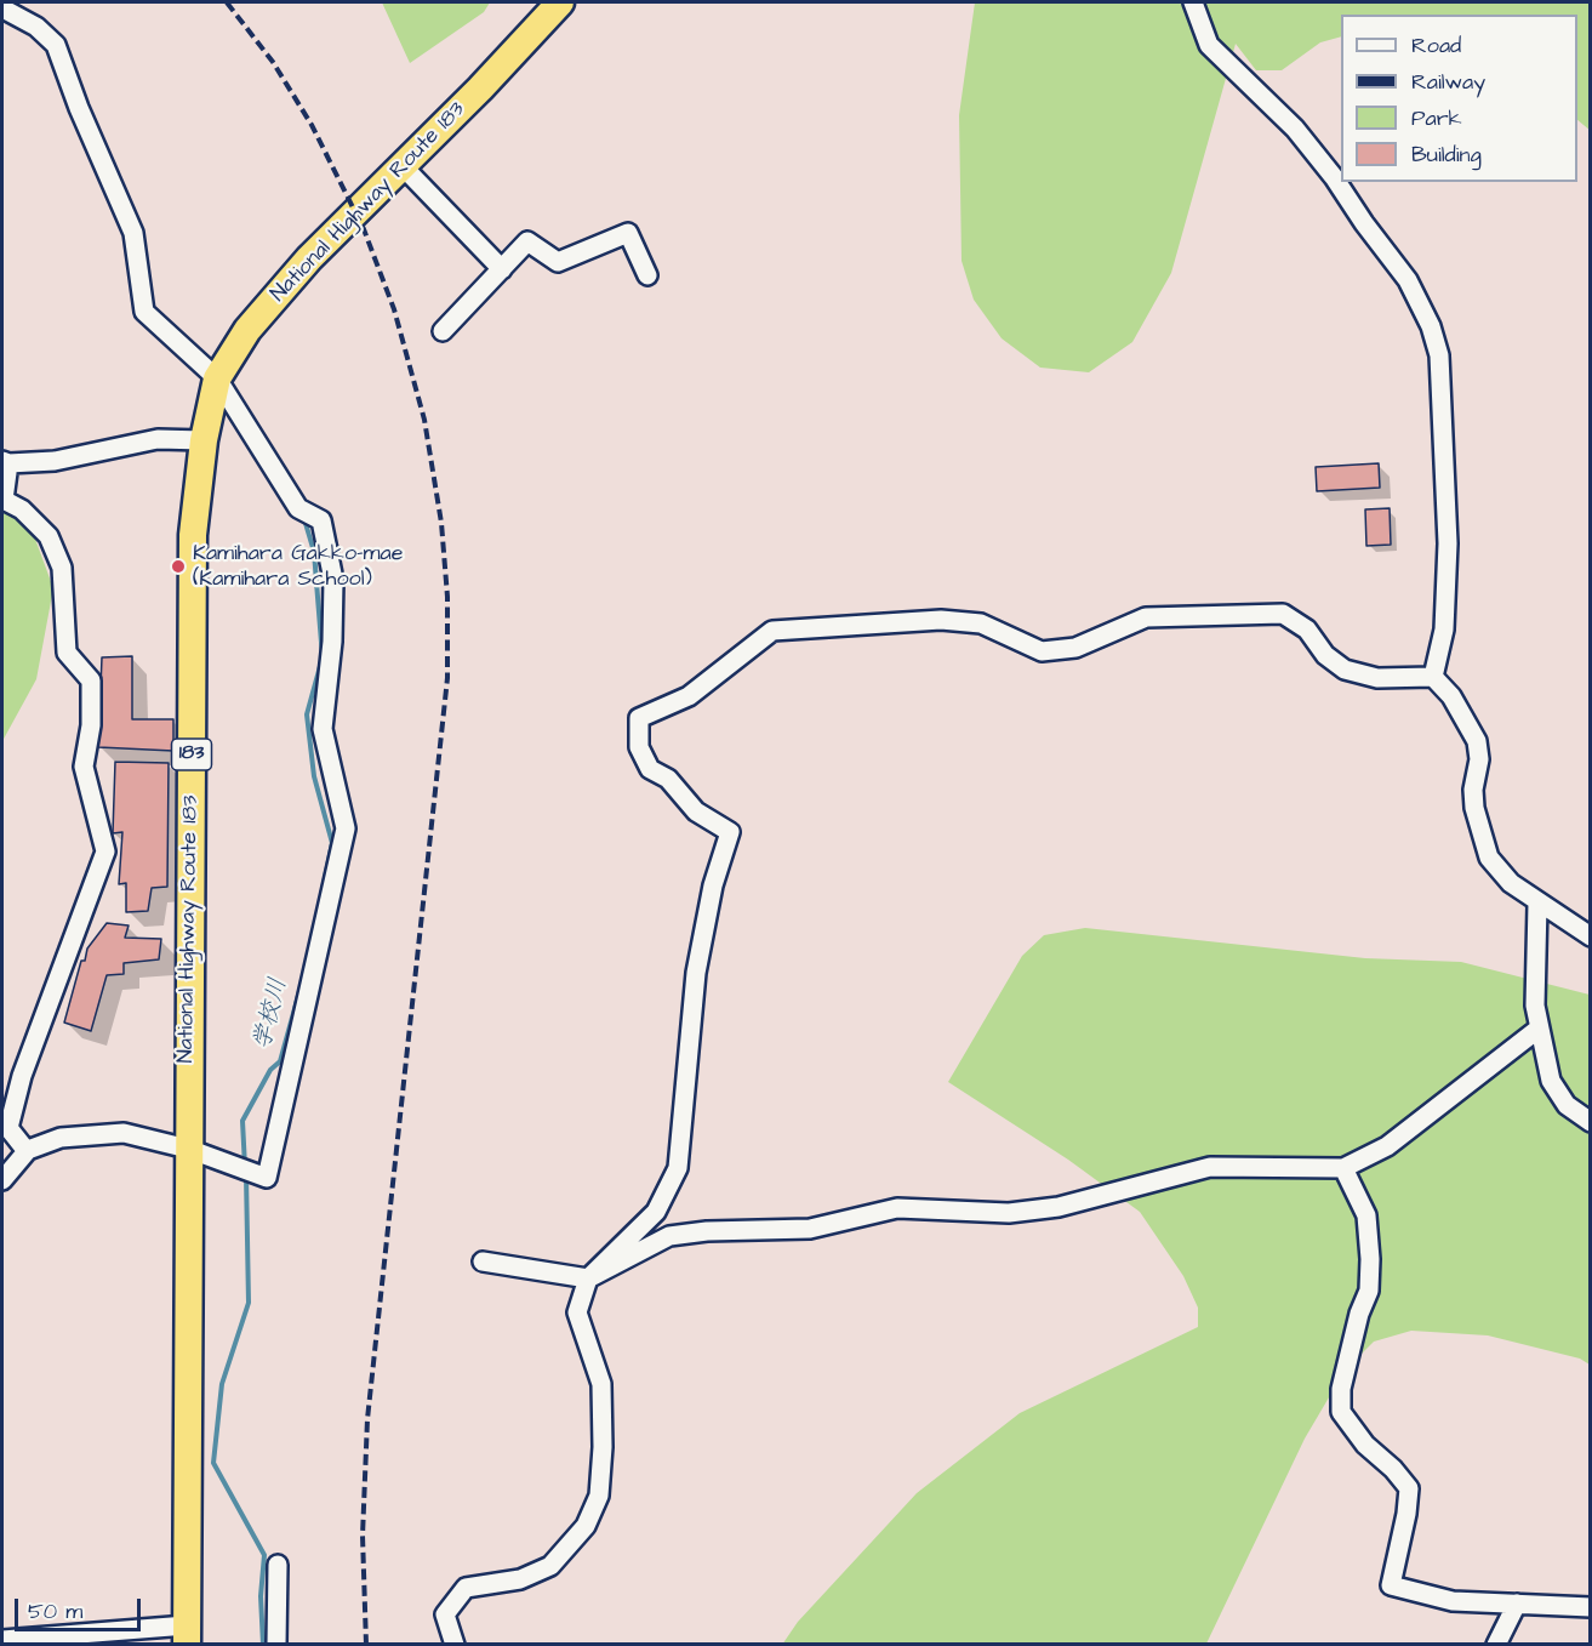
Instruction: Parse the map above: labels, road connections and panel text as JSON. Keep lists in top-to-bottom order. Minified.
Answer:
{"streets":{"highway":["National Highway Route 183","183"]},"water":["学校川"],"places":["Kamihara Gakko-mae (Kamihara School)"],"legend":["Road","Railway","Park","Building"],"scale_bar":"50 m"}
